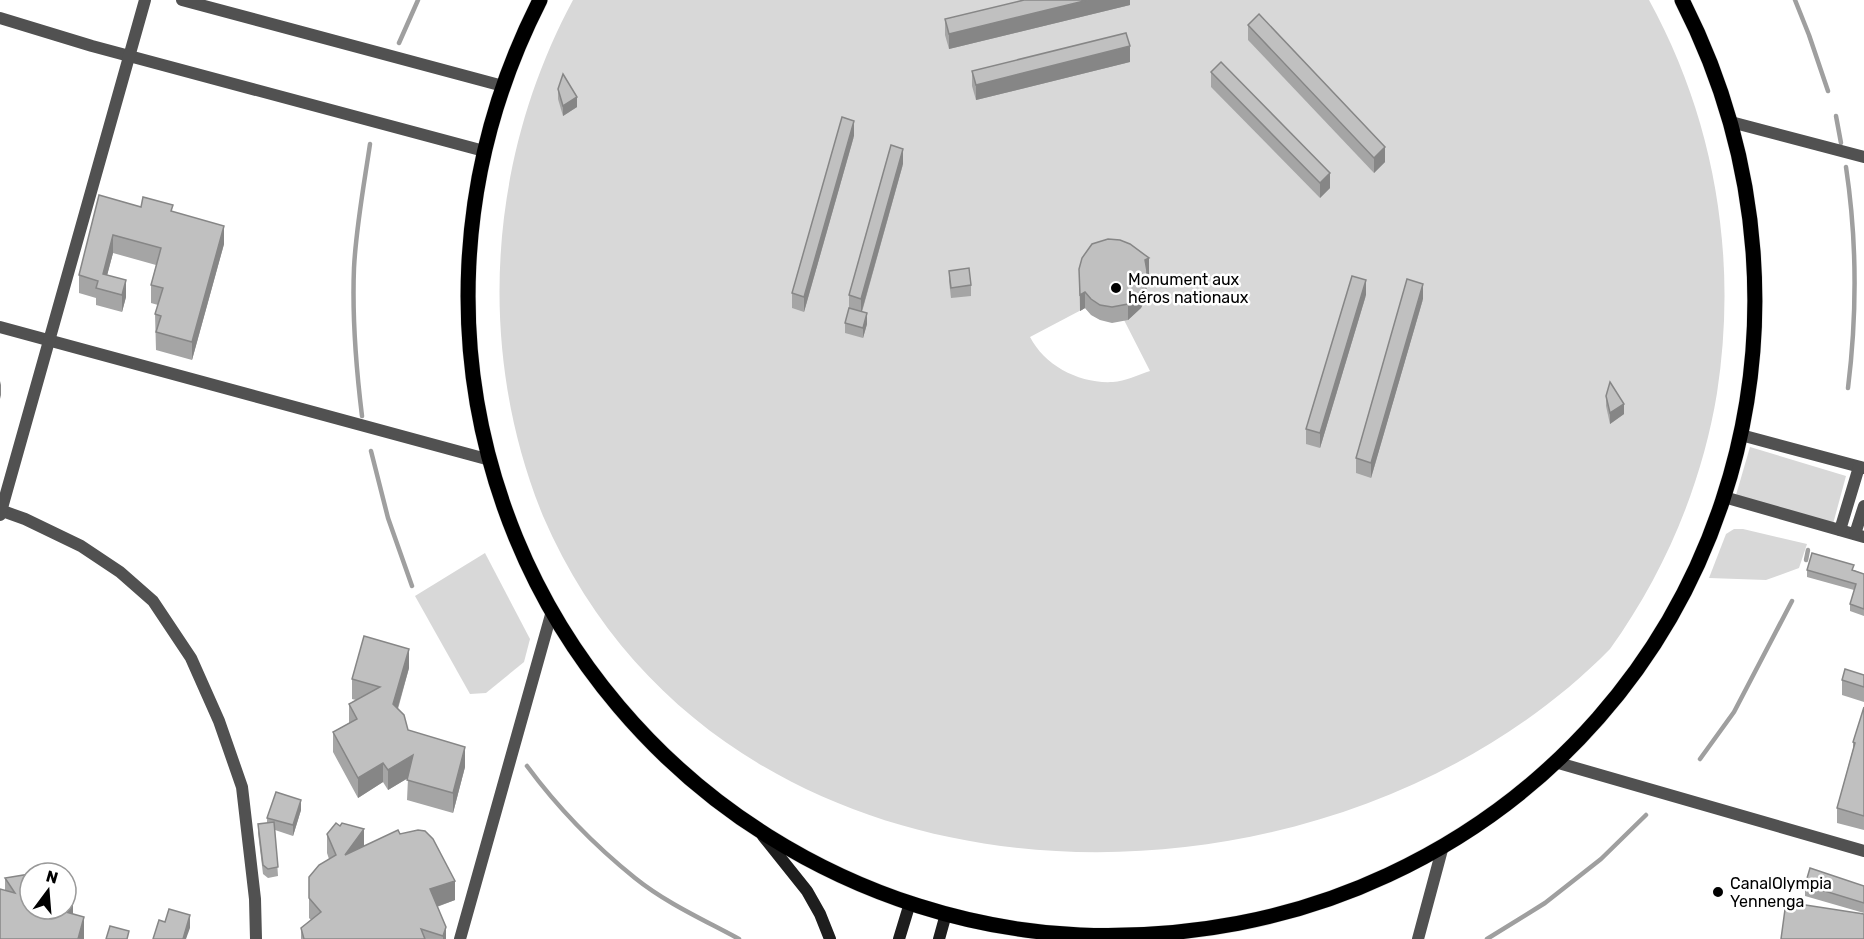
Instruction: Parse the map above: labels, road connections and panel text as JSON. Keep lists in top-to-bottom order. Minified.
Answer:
{"places":["Monument aux héros nationaux","CanalOlympia Yennenga"],"north":"top"}
